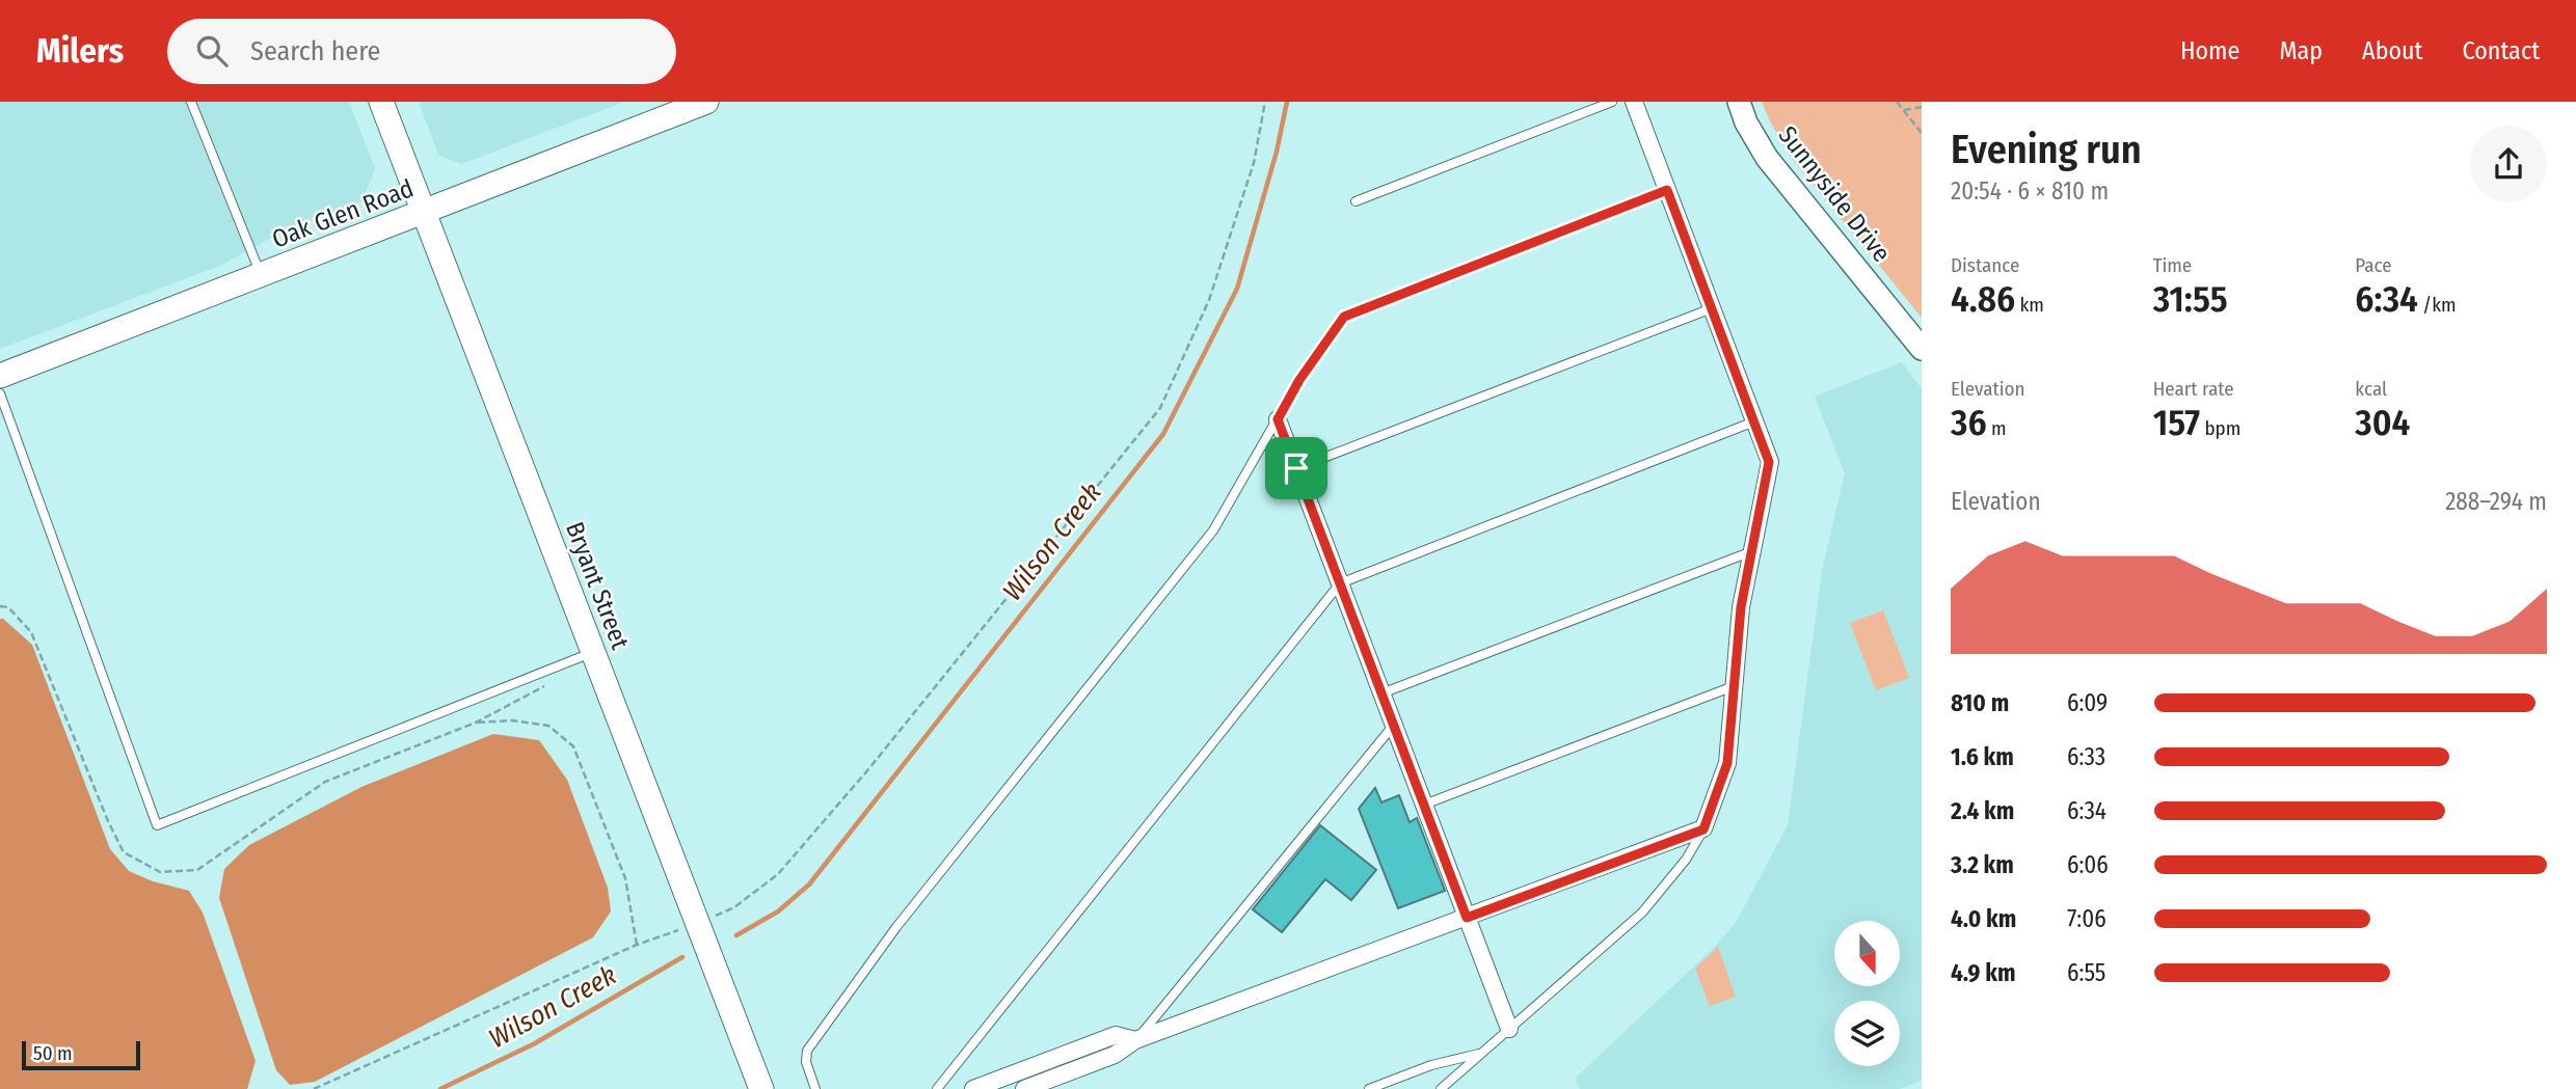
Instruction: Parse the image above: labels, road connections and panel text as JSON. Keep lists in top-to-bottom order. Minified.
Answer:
{"streets":{"main road":["Oak Glen Road","Bryant Street"],"street":["Sunnyside Drive"]},"crossings":[["Oak Glen Road","Bryant Street"]],"water":["Wilson Creek"],"scale_bar":"50 m","north":"bottom","page":{"header":"Milers","search":"Search here","nav":["Home","Map","About","Contact"],"heading":["Evening run","20:54 · 6 × 810 m"],"stats":[["Distance","4.86 km"],["Time","31:55"],["Pace","6:34 /km"],["Elevation","36 m"],["Heart rate","157 bpm"],["kcal","304"]],"chart":["Elevation","288–294 m"],"list":[{"name":"810 m","note":"6:09"},{"name":"1.6 km","note":"6:33"},{"name":"2.4 km","note":"6:34"},{"name":"3.2 km","note":"6:06"},{"name":"4.0 km","note":"7:06"},{"name":"4.9 km","note":"6:55"}],"scale":"50 m"}}
